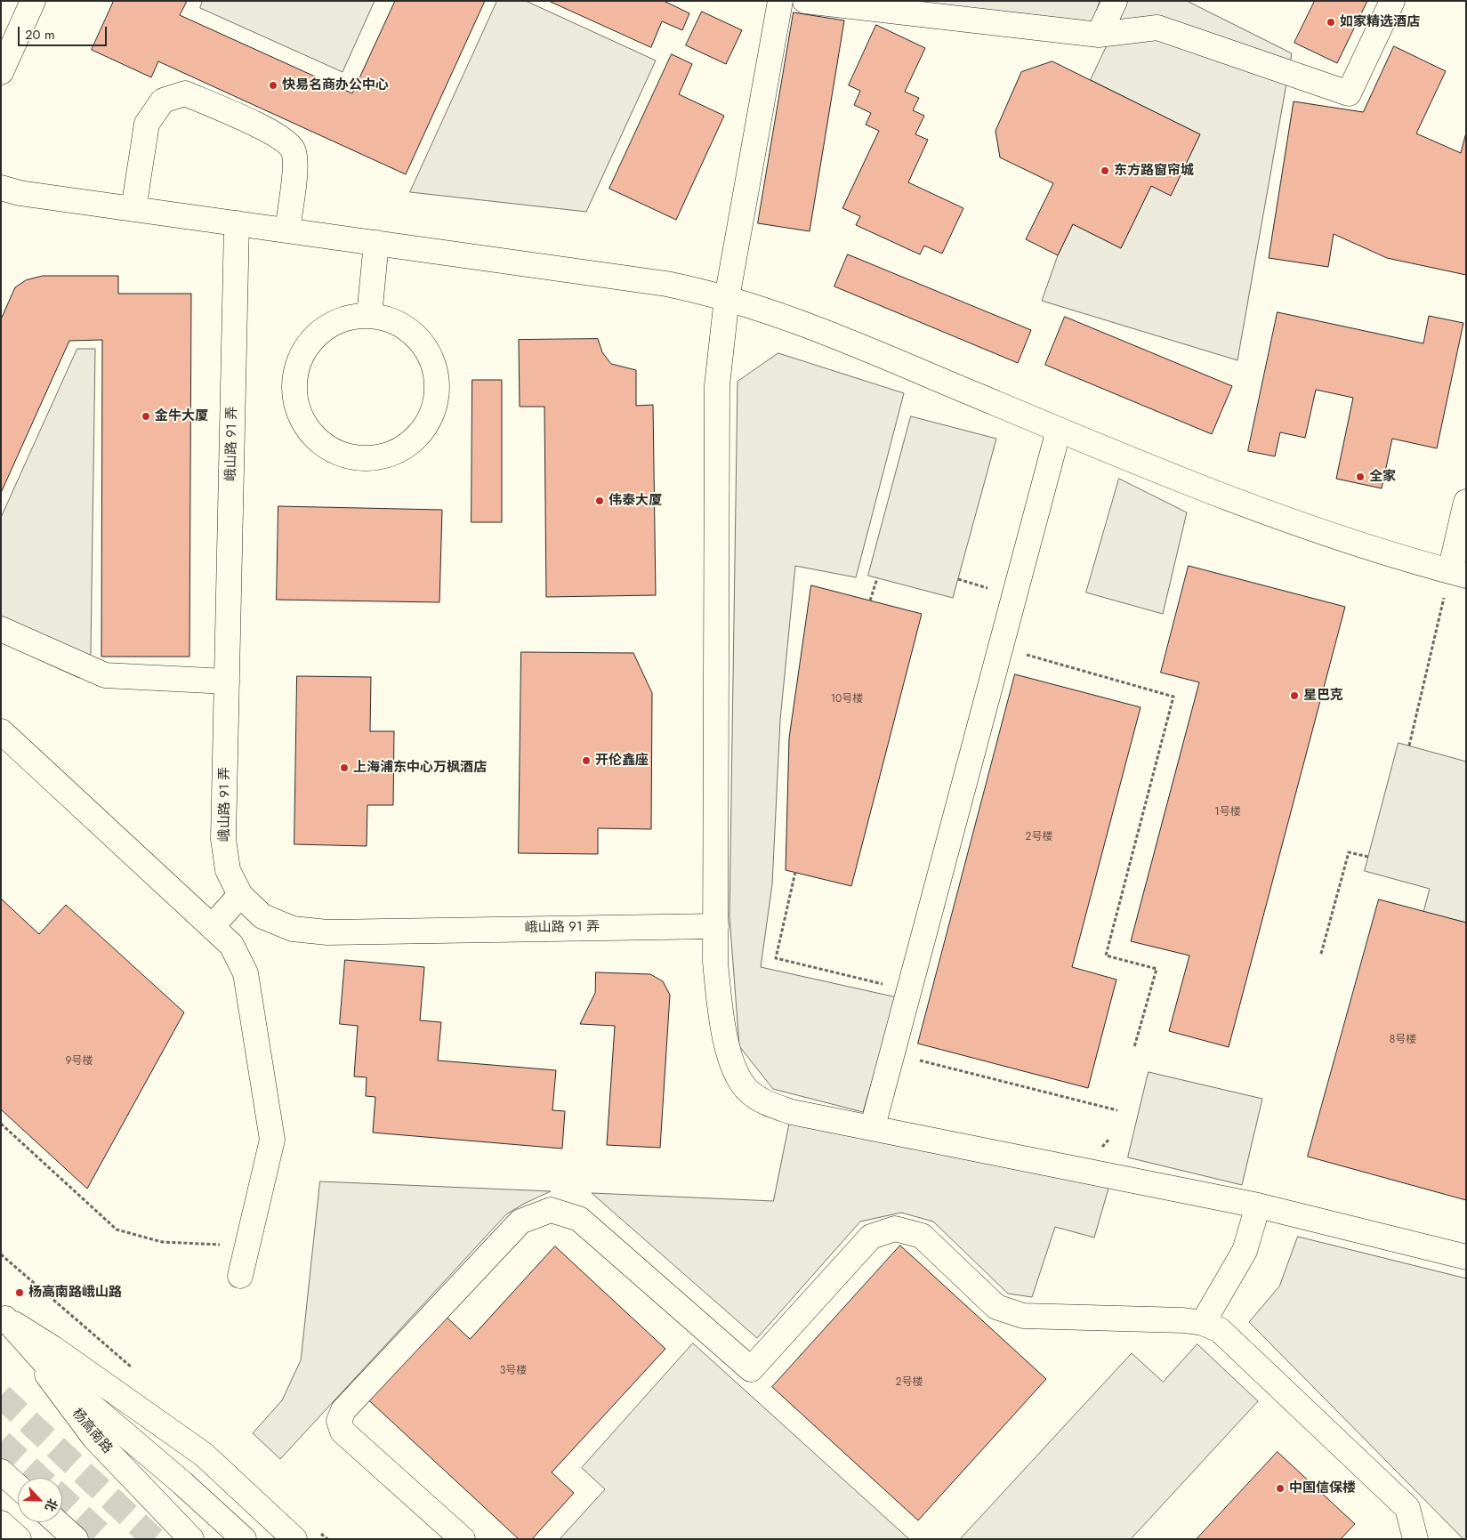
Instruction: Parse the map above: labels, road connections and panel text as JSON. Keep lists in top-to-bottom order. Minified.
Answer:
{"streets":{"main road":["峨山路 91 弄","杨高南路"]},"places":["如家精选酒店","快易名商办公中心","东方路窗帘城","金牛大厦","全家","伟泰大厦","星巴克","开伦鑫座","上海浦东中心万枫酒店","杨高南路峨山路","中国信保楼"],"house_numbers":["10号楼","1号楼","2号楼","8号楼","9号楼","3号楼","2号楼"],"scale_bar":"20 m","north":"bottom right"}
